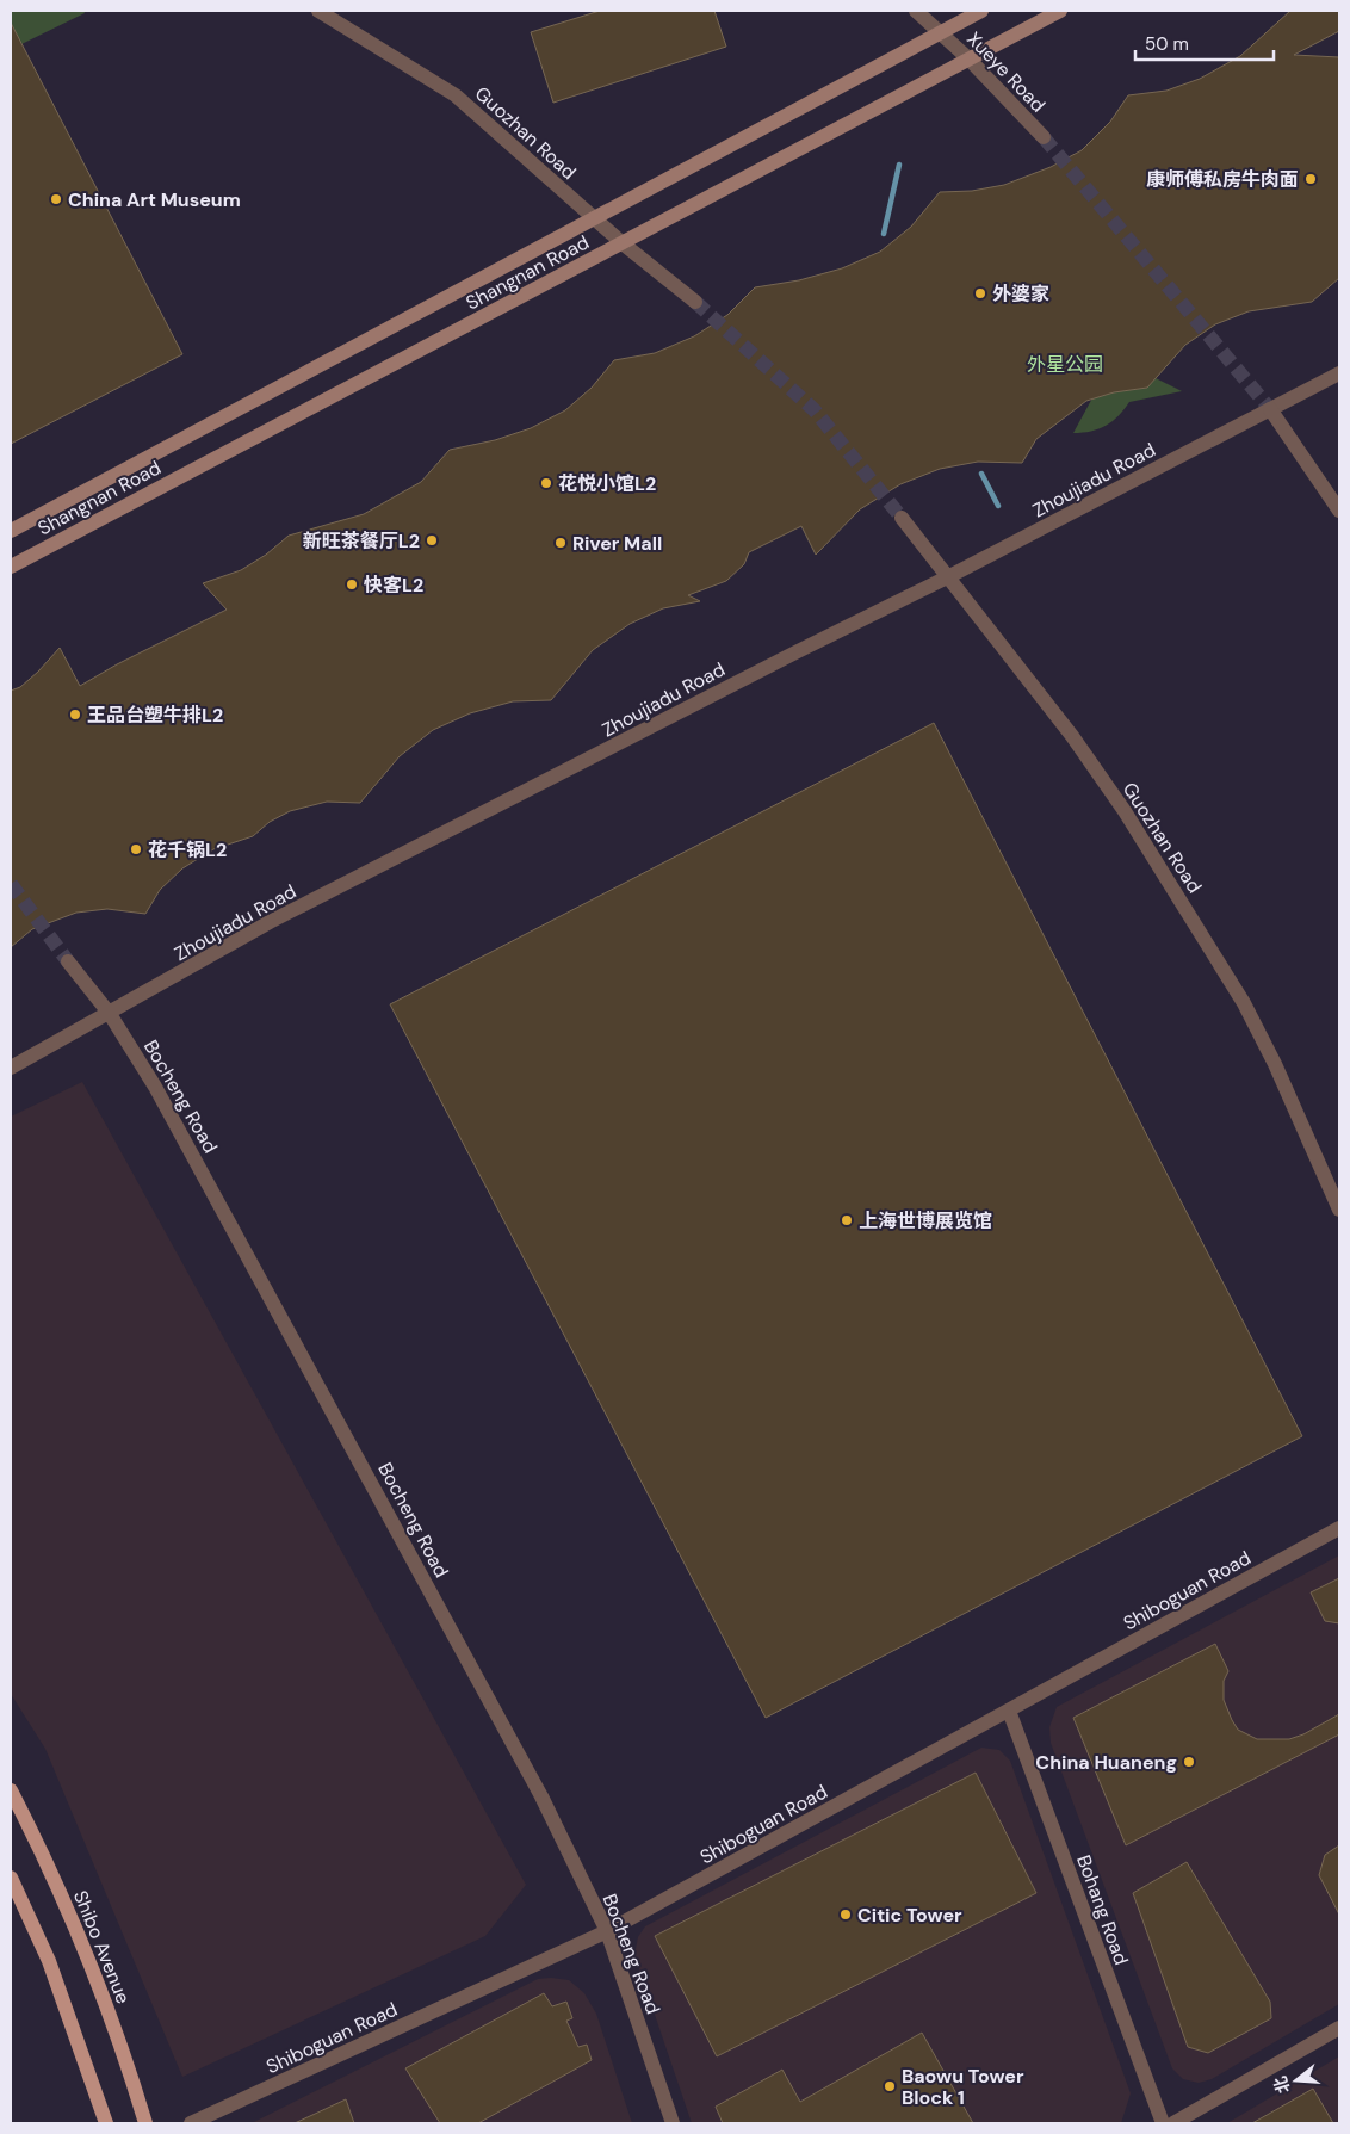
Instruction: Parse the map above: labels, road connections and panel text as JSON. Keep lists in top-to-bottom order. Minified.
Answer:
{"streets":{"main road":["Shangnan Road","Shibo Avenue"],"street":["Xueye Road","Guozhan Road","Zhoujiadu Road","Bocheng Road","Shiboguan Road","Bohang Road"]},"crossings":[["Xueye Road","Shangnan Road"],["Guozhan Road","Shangnan Road"],["Guozhan Road","Zhoujiadu Road"],["Zhoujiadu Road","Bocheng Road"],["Bocheng Road","Shiboguan Road"],["Shiboguan Road","Bohang Road"]],"parks":["外星公园"],"places":["康师傅私房牛肉面","China Art Museum","外婆家","花悦小馆L2","新旺茶餐厅L2","River Mall","快客L2","王品台塑牛排L2","花千锅L2","上海世博展览馆","China Huaneng","Citic Tower","Baowu Tower Block 1"],"scale_bar":"50 m","north":"left"}
